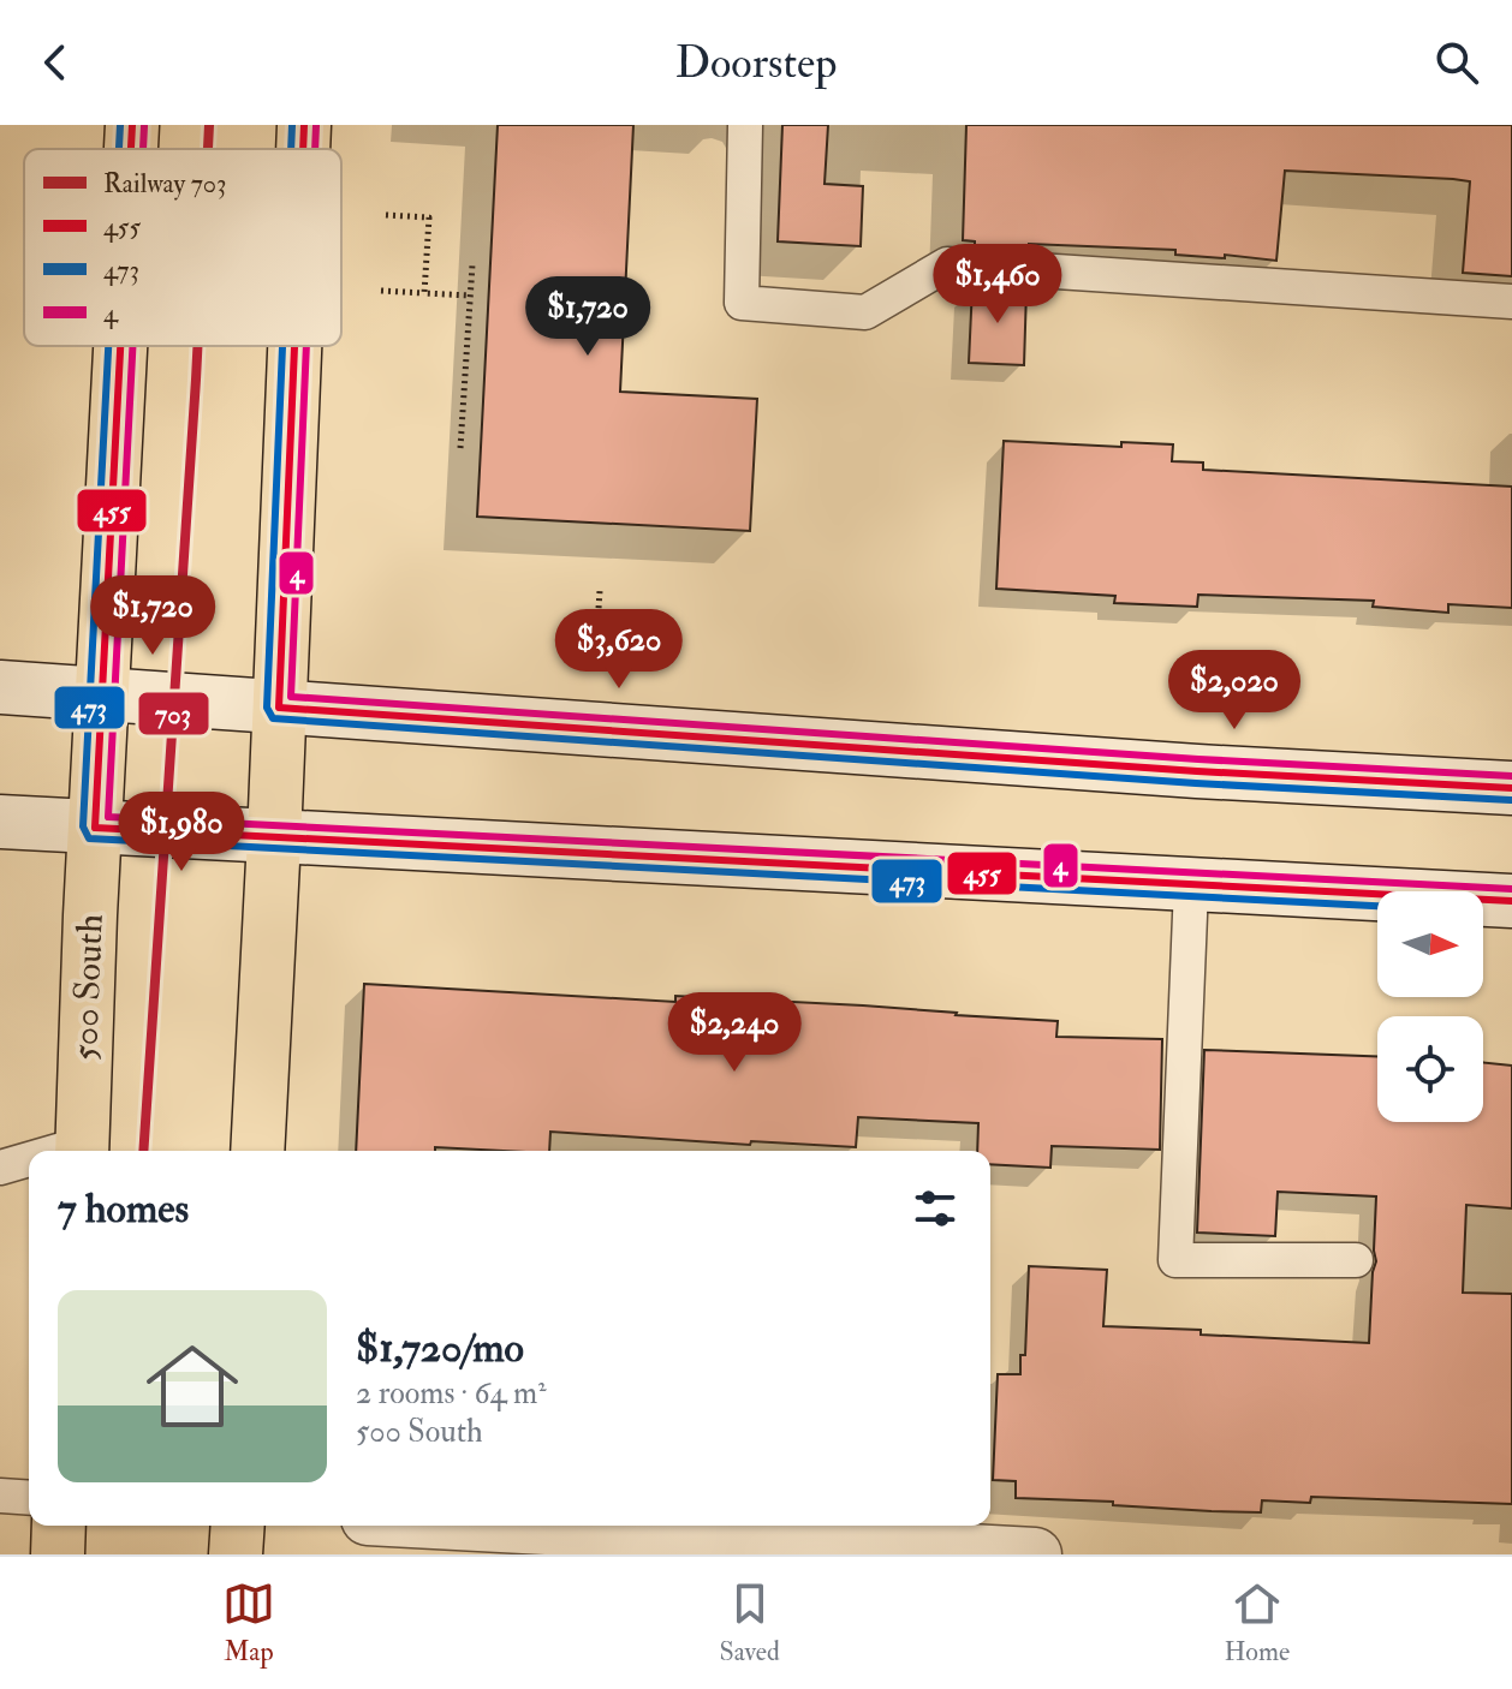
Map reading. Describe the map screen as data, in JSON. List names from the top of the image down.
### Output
{
  "streets": {
    "main road": ["500 South"]
  },
  "lines": [
    "rail line 703",
    "transit line 455",
    "transit line 473",
    "transit line 4"
  ],
  "legend": [
    "Railway 703",
    "455",
    "473",
    "4"
  ],
  "north": "right",
  "page": {
    "header": "Doorstep",
    "price": [
      "$1,460",
      "$1,720",
      "$1,720",
      "$3,620",
      "$2,020",
      "$1,980",
      "$2,240"
    ],
    "heading": "7 homes",
    "list": [
      {
        "name": "$1,720/mo",
        "note": "2 rooms · 64 m² · 500 South"
      }
    ],
    "tabs": ["Map", "Saved", "Home"]
  }
}
